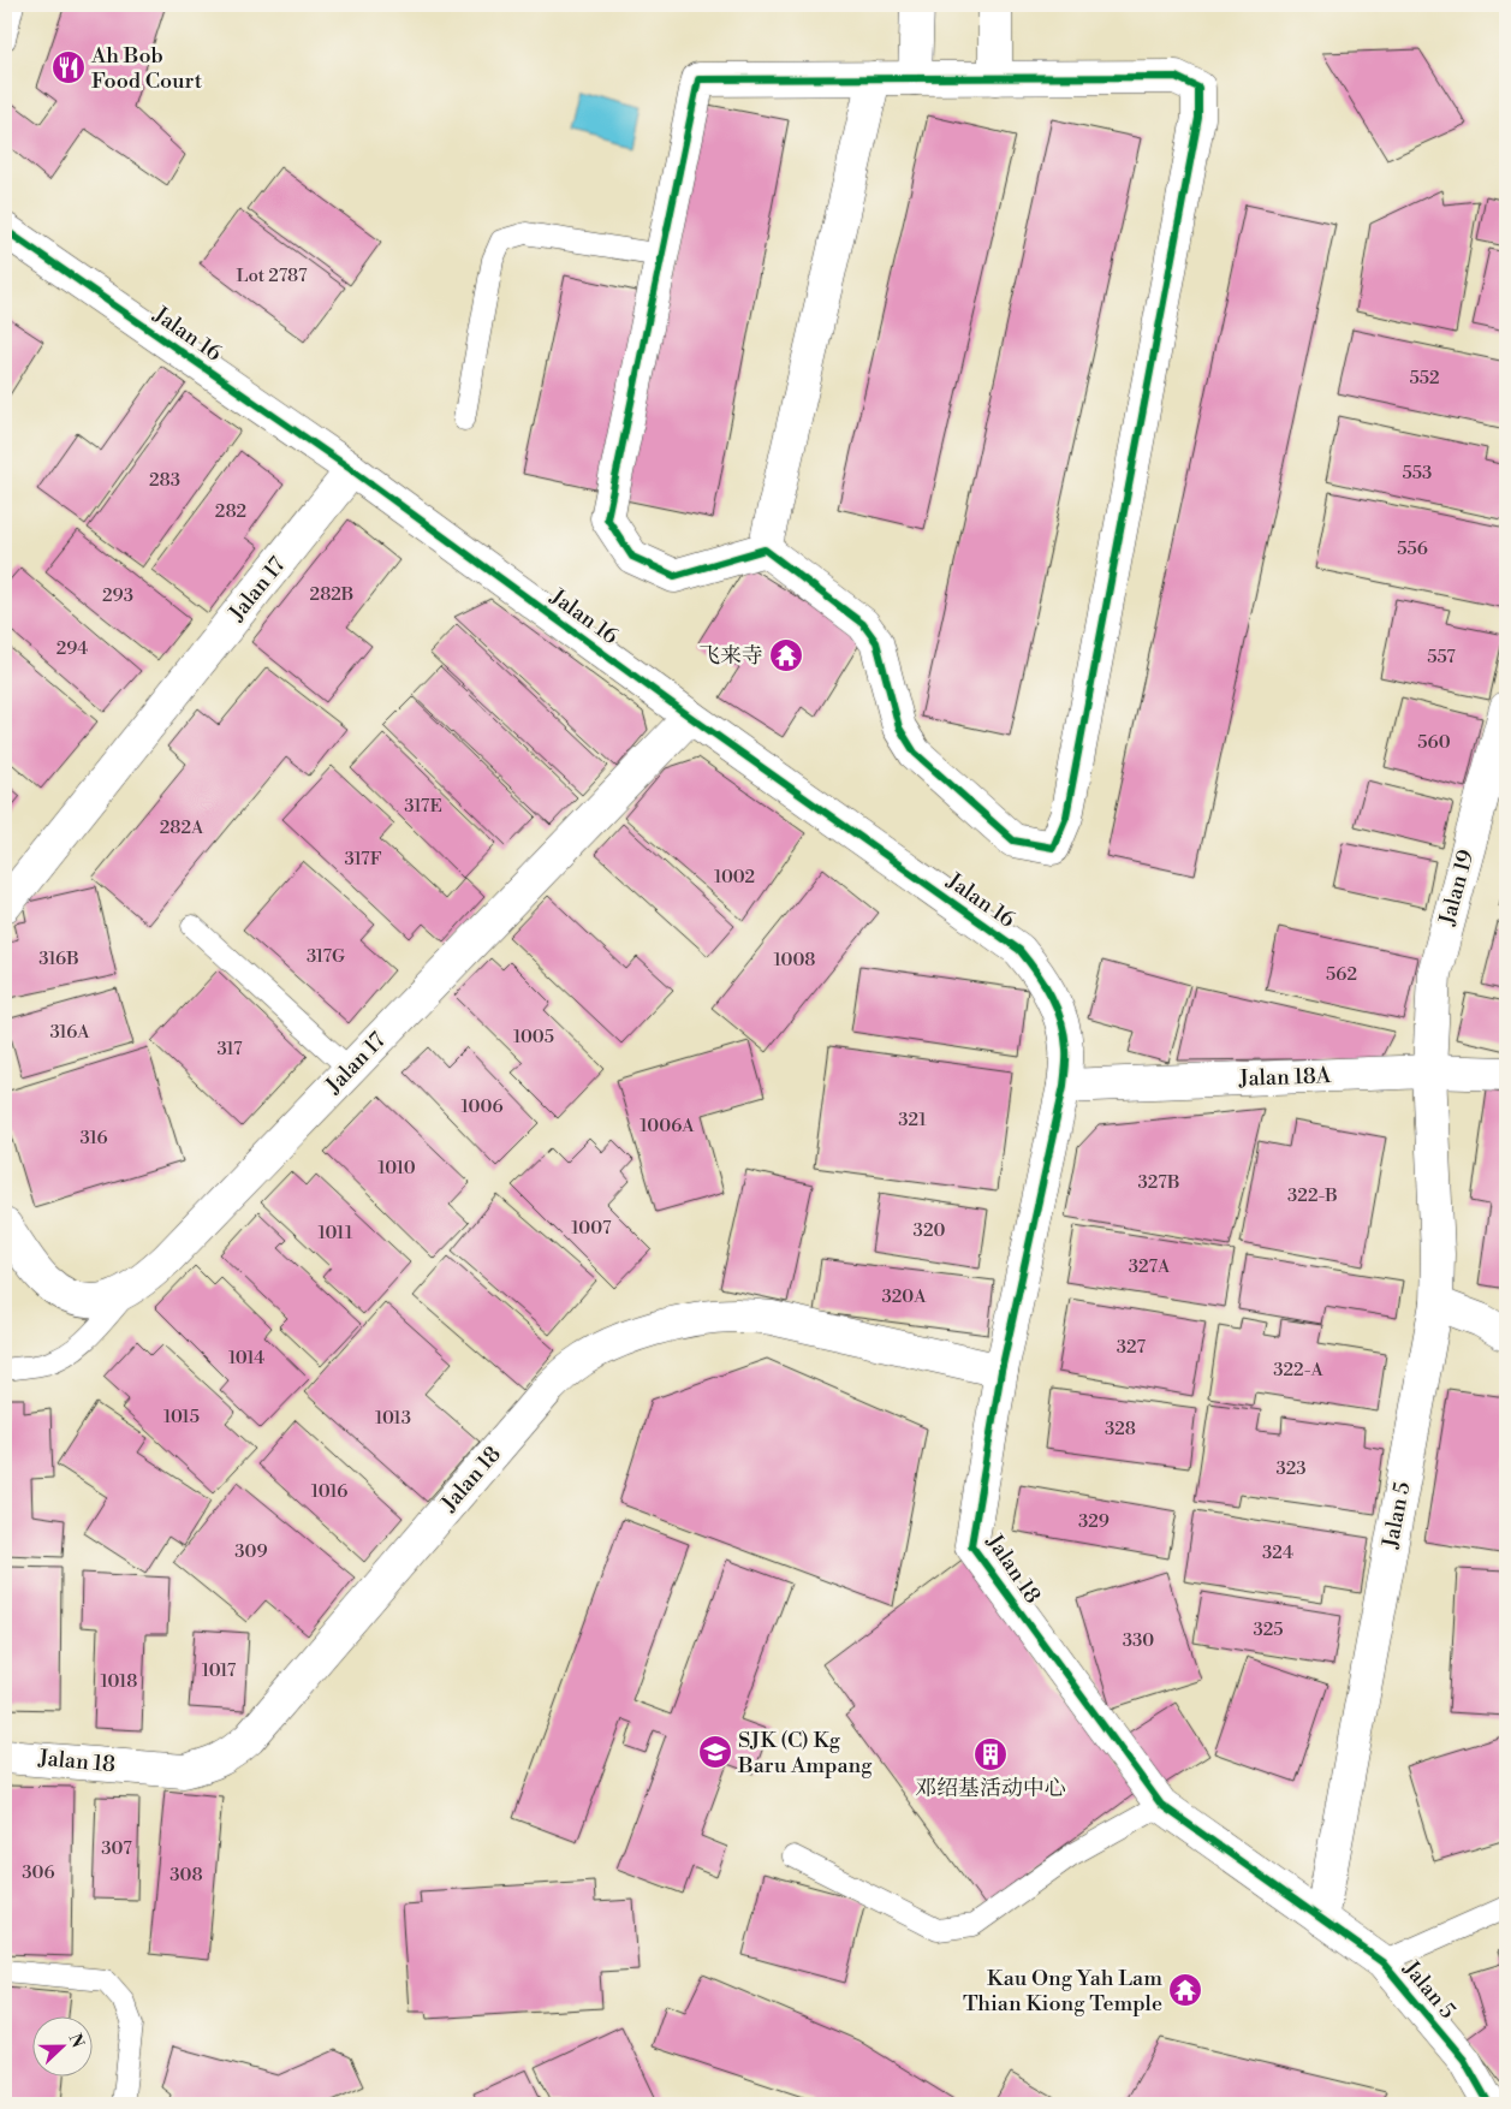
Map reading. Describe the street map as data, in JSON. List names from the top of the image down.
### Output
{
  "streets": {
    "street": [
      "Jalan 16",
      "Jalan 17",
      "Jalan 19",
      "Jalan 18A",
      "Jalan 18",
      "Jalan 5"
    ]
  },
  "crossings": [
    ["Jalan 16", "Jalan 17"],
    ["Jalan 16", "Jalan 18A"],
    ["Jalan 16", "Jalan 18"],
    ["Jalan 19", "Jalan 18A"],
    ["Jalan 19", "Jalan 5"],
    ["Jalan 18A", "Jalan 18"],
    ["Jalan 18A", "Jalan 5"],
    ["Jalan 18", "Jalan 5"]
  ],
  "places": {
    "restaurant": ["Ah Bob Food Court"],
    "temple": ["飞来寺", "Kau Ong Yah Lam Thian Kiong Temple"],
    "school or university": ["SJK (C) Kg Baru Ampang"],
    "building": ["邓绍基活动中心"]
  },
  "house_numbers": [
    "Lot 2787",
    "552",
    "553",
    "283",
    "282",
    "556",
    "282B",
    "293",
    "294",
    "557",
    "560",
    "317E",
    "282A",
    "317F",
    "1002",
    "317G",
    "316B",
    "1008",
    "562",
    "316A",
    "1005",
    "317",
    "1006",
    "321",
    "1006A",
    "316",
    "1010",
    "327B",
    "322-B",
    "1007",
    "320",
    "1011",
    "327A",
    "320A",
    "327",
    "1014",
    "322-A",
    "1015",
    "1013",
    "328",
    "323",
    "1016",
    "329",
    "309",
    "324",
    "325",
    "330",
    "1017",
    "1018",
    "307",
    "306",
    "308"
  ],
  "north": "right"
}
